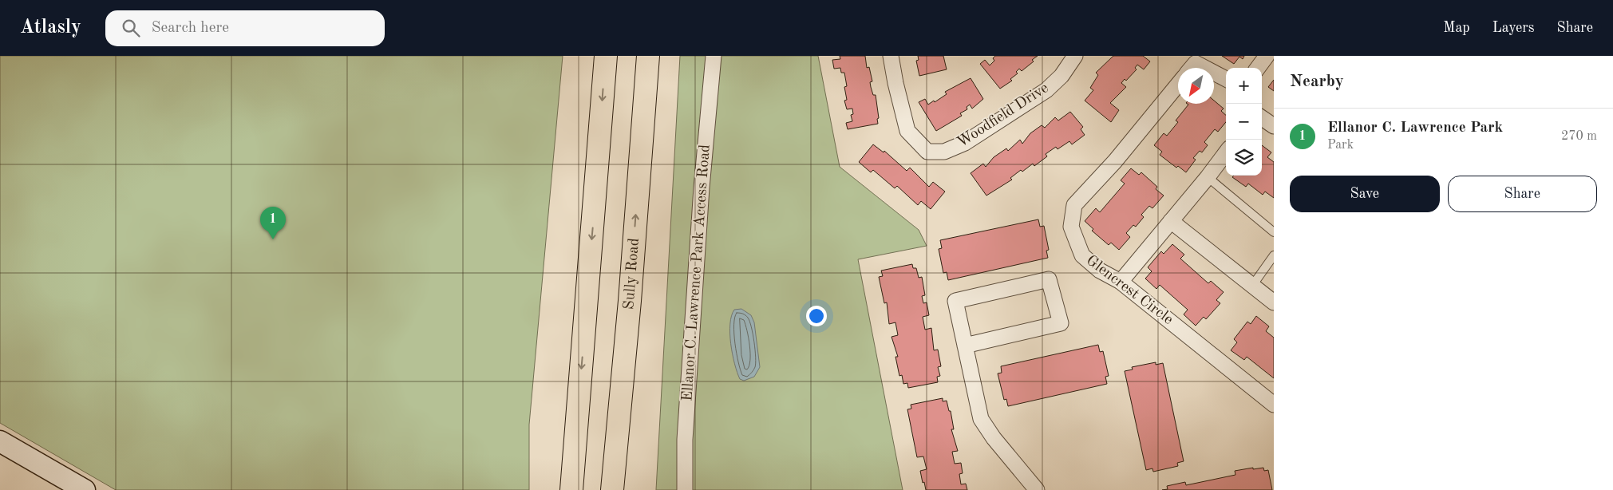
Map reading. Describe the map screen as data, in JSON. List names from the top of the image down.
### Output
{
  "streets": {
    "highway": ["Sully Road"],
    "street": ["Woodfield Drive", "Ellanor C. Lawrence Park Access Road", "Glencrest Circle"]
  },
  "north": "bottom left",
  "page": {
    "header": "Atlasly",
    "search": "Search here",
    "nav": ["Map", "Layers", "Share"],
    "heading": "Nearby",
    "map_buttons": ["+", "−"],
    "list": [
      {
        "mark": "1",
        "name": "Ellanor C. Lawrence Park",
        "note": "Park",
        "value": "270 m"
      }
    ],
    "buttons": ["Save", "Share"],
    "pins": "1"
  }
}
